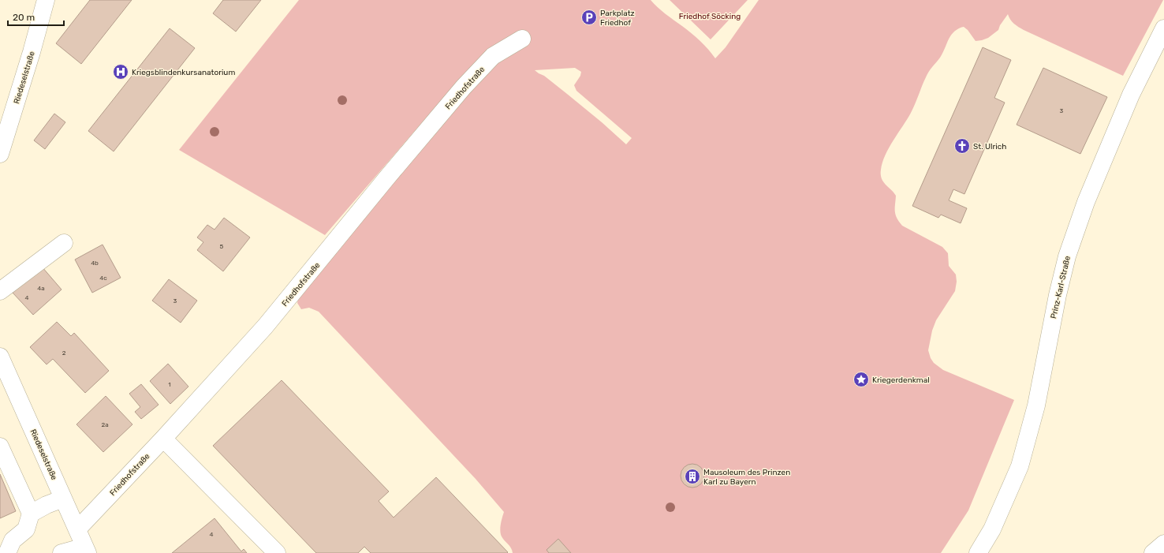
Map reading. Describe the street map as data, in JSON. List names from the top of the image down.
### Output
{
  "streets": {
    "street": ["Riedeselstraße", "Friedhofstraße", "Prinz-Karl-Straße"]
  },
  "crossings": [
    ["Riedeselstraße", "Friedhofstraße"]
  ],
  "parks": ["Friedhof Söcking"],
  "places": {
    "parking": ["Parkplatz Friedhof"],
    "hospital": ["Kriegsblindenkursanatorium"],
    "church": ["St. Ulrich"],
    "place": ["Kriegerdenkmal"],
    "building": ["Mausoleum des Prinzen Karl zu Bayern"]
  },
  "house_numbers": [
    "3",
    "5",
    "4b",
    "4c",
    "4a",
    "4",
    "3",
    "2",
    "1",
    "2a",
    "4"
  ],
  "scale_bar": "20 m"
}
